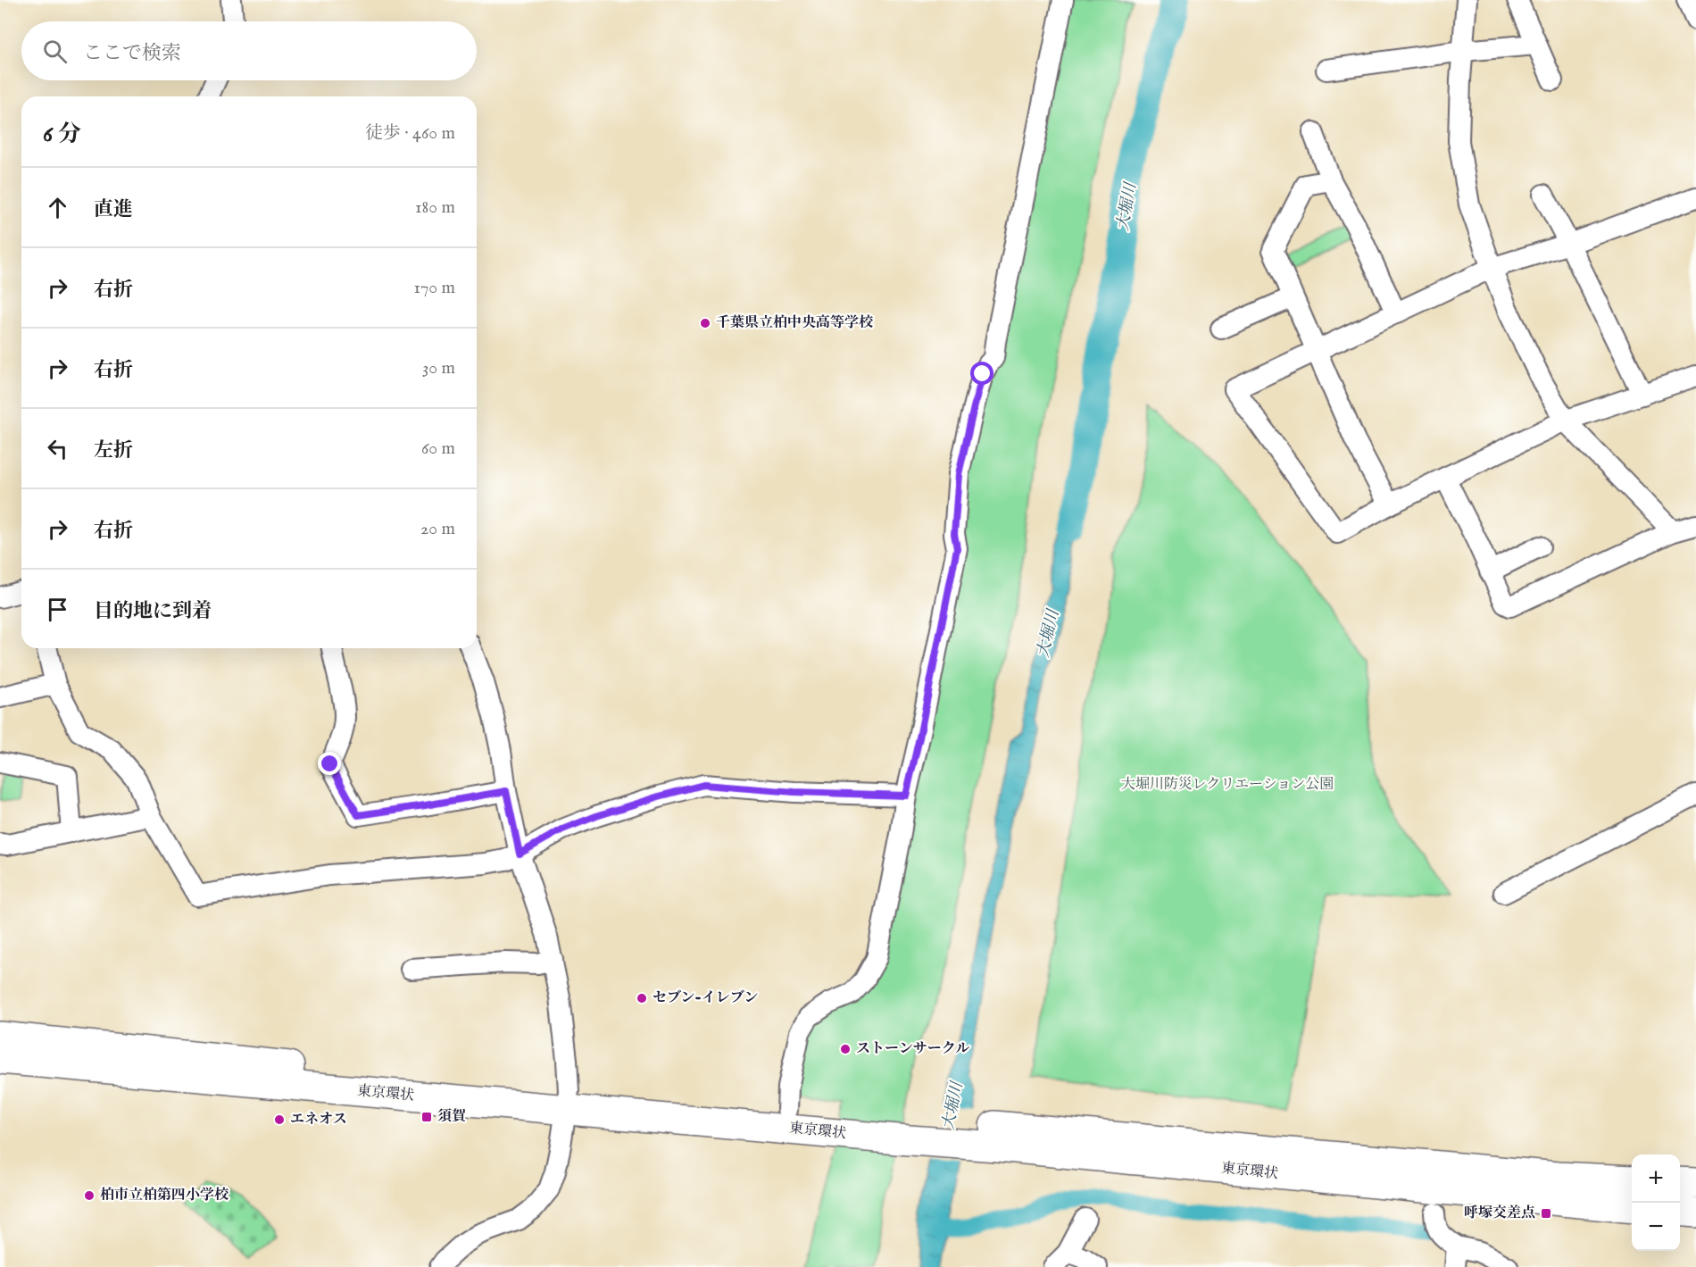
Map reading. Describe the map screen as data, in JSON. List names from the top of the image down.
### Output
{
  "streets": {
    "highway": ["東京環状"]
  },
  "water": ["大堀川"],
  "parks": ["大堀川防災レクリエーション公園"],
  "places": {
    "other": [
      "千葉県立柏中央高等学校",
      "セブン-イレブン",
      "ストーンサークル",
      "エネオス",
      "柏市立柏第四小学校"
    ],
    "transit": ["須賀", "呼塚交差点"]
  },
  "page": {
    "search": "ここで検索",
    "heading": ["6 分", "徒歩 · 460 m"],
    "list": [
      ["直進", "180 m"],
      ["右折", "170 m"],
      ["右折", "30 m"],
      ["左折", "60 m"],
      ["右折", "20 m"],
      "目的地に到着"
    ],
    "map_buttons": ["+", "−"]
  }
}
